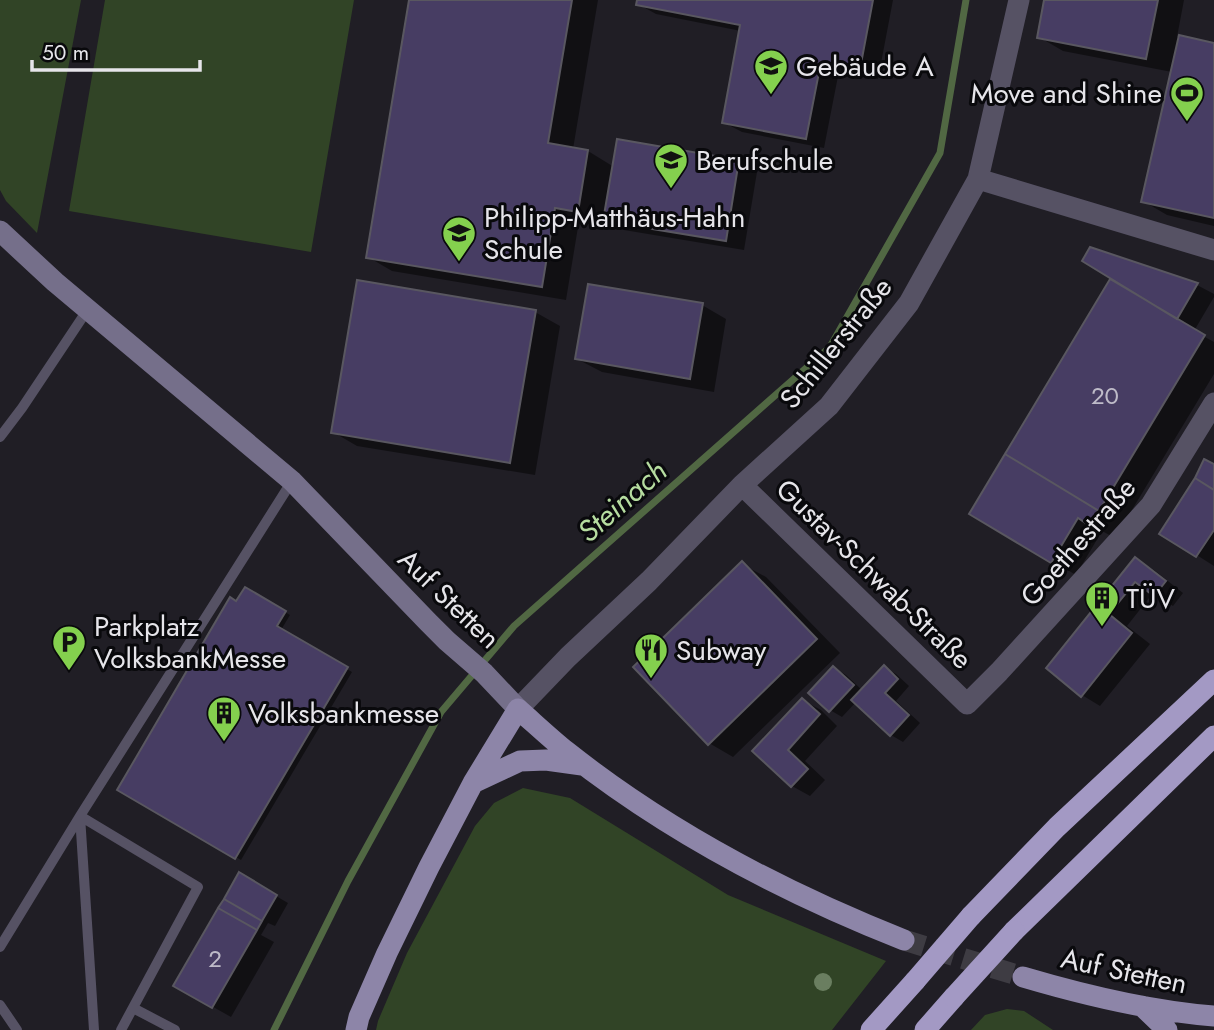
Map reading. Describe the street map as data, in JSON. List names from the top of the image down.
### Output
{
  "streets": {
    "main road": ["Auf Stetten"],
    "street": ["Schillerstraße", "Goethestraße", "Gustav-Schwab-Straße"]
  },
  "crossings": [
    ["Schillerstraße", "Gustav-Schwab-Straße"],
    ["Schillerstraße", "Auf Stetten"],
    ["Goethestraße", "Gustav-Schwab-Straße"]
  ],
  "water": ["Steinach"],
  "places": {
    "school or university": ["Gebäude A", "Berufschule", "Philipp-Matthäus-Hahn Schule"],
    "sports": ["Move and Shine"],
    "building": ["TÜV", "Volksbankmesse"],
    "parking": ["Parkplatz VolksbankMesse"],
    "restaurant": ["Subway"]
  },
  "house_numbers": ["20", "2"],
  "scale_bar": "50 m"
}
